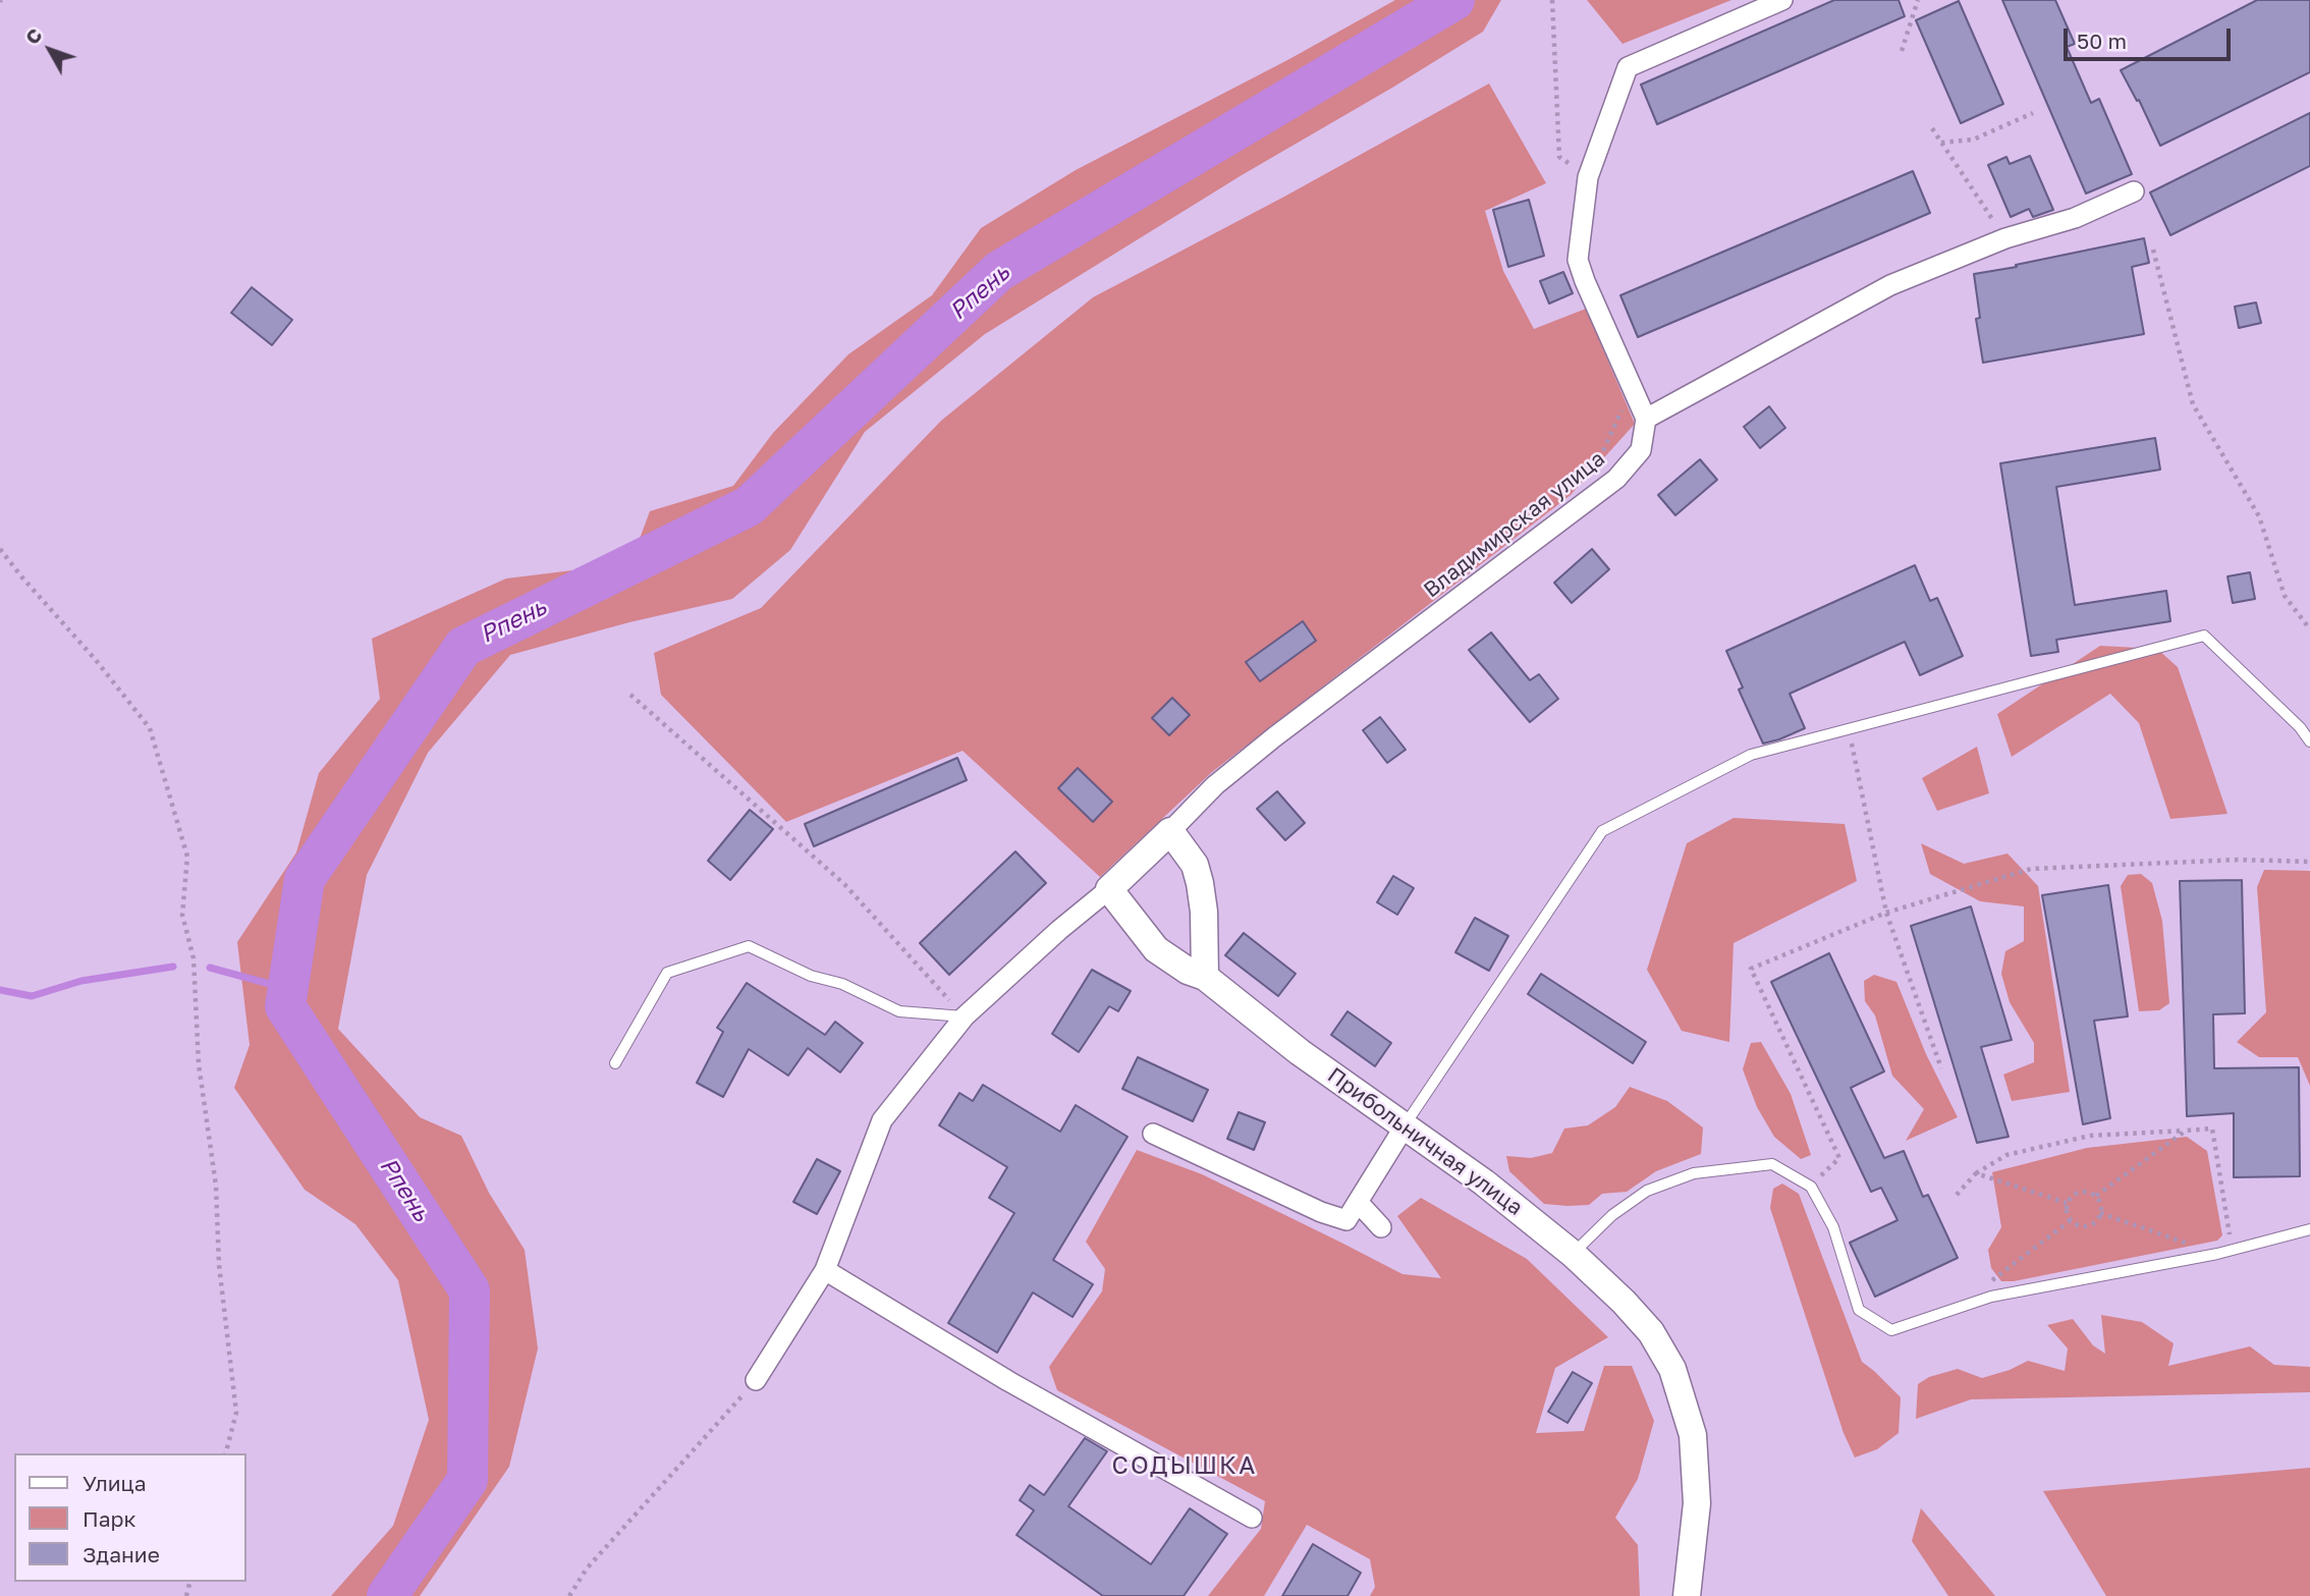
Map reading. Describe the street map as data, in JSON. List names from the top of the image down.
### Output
{
  "streets": {
    "street": ["Владимирская улица", "Прибольничная улица"]
  },
  "districts": ["СОДЫШКА"],
  "water": ["Рпень"],
  "legend": ["Улица", "Парк", "Здание"],
  "scale_bar": "50 m",
  "north": "top left"
}
